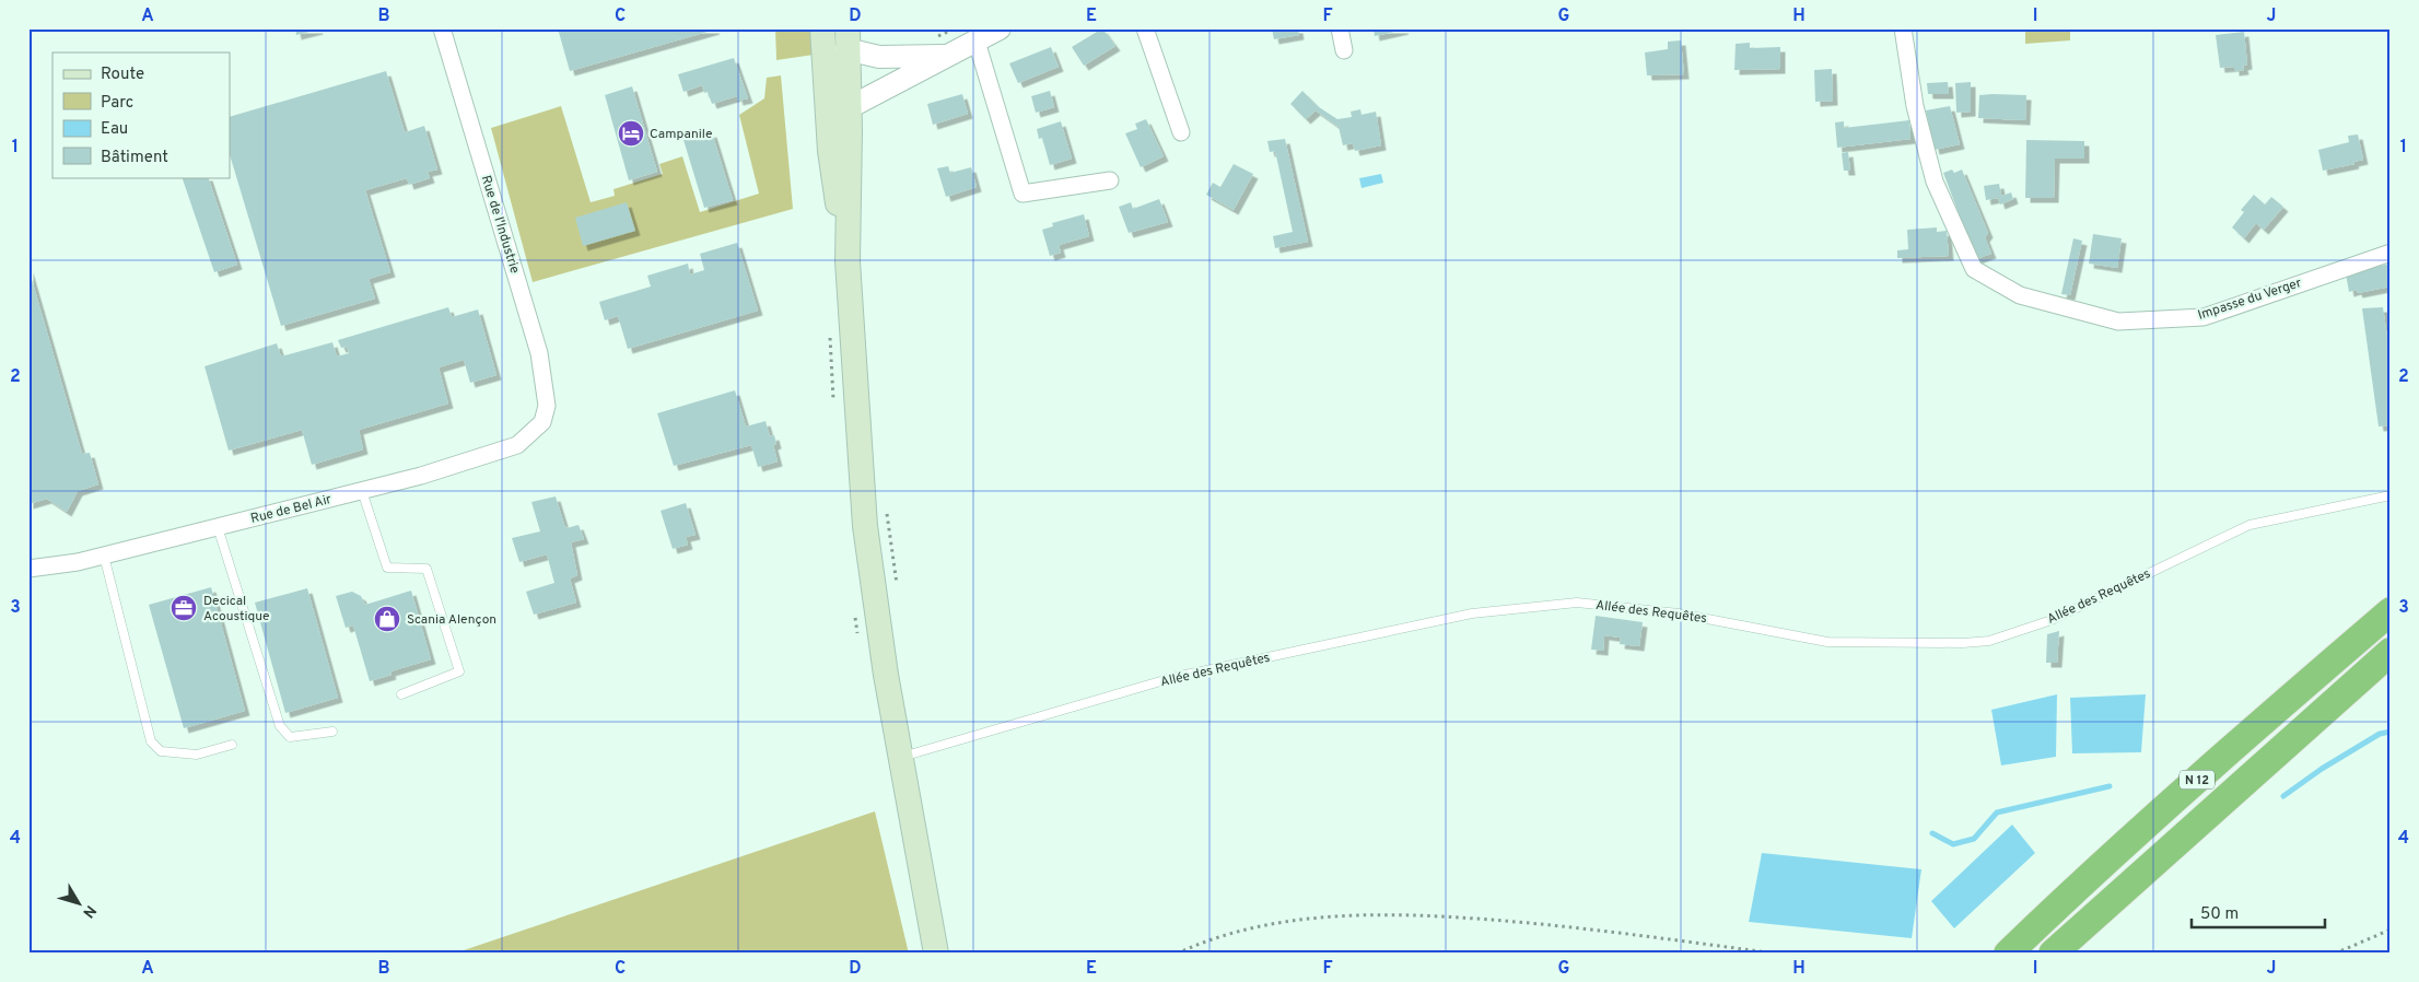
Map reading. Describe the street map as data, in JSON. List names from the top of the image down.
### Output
{
  "streets": {
    "highway": ["N 12"],
    "street": ["Rue de l'Industrie", "Impasse du Verger", "Rue de Bel Air"],
    "lane": ["Allée des Requêtes"]
  },
  "crossings": [
    ["Rue de l'Industrie", "Rue de Bel Air"]
  ],
  "places": {
    "hotel": ["Campanile"],
    "office": ["Decical Acoustique"],
    "shop": ["Scania Alençon"]
  },
  "legend": [
    "Route",
    "Parc",
    "Eau",
    "Bâtiment"
  ],
  "scale_bar": "50 m",
  "north": "bottom right",
  "grid": {
    "columns": [
      "A",
      "B",
      "C",
      "D",
      "E",
      "F",
      "G",
      "H",
      "I",
      "J"
    ],
    "rows": [
      "1",
      "2",
      "3",
      "4"
    ]
  }
}
